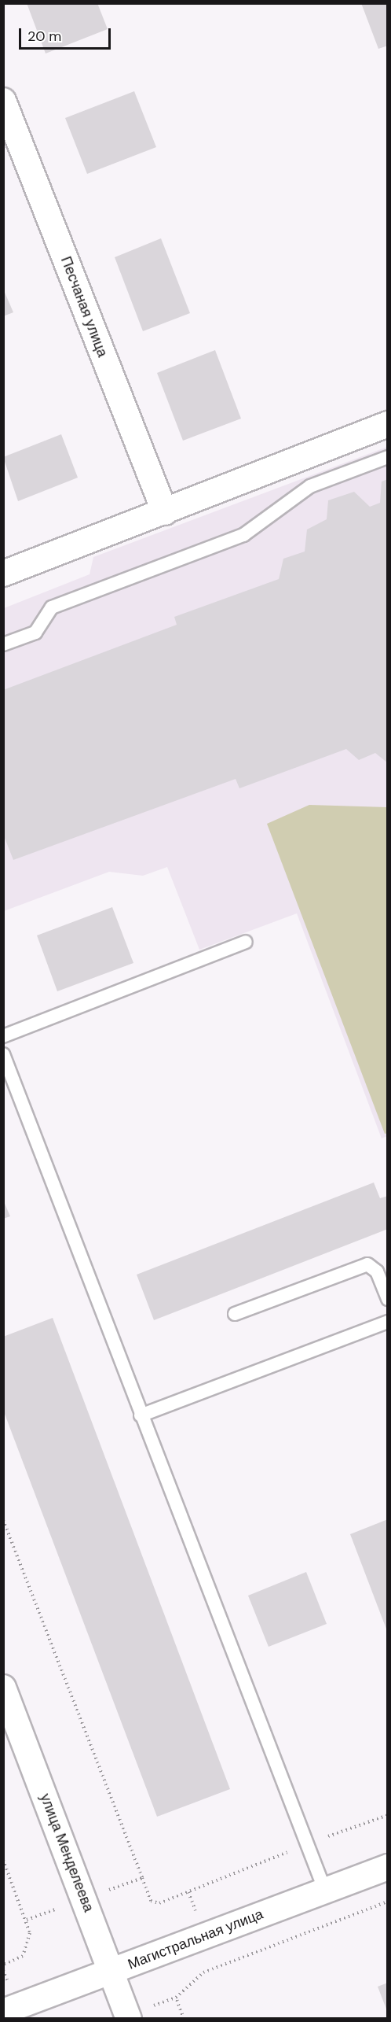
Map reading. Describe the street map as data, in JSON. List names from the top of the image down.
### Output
{
  "streets": {
    "street": ["Песчаная улица", "улица Менделеева", "Магистральная улица"]
  },
  "crossings": [
    ["улица Менделеева", "Магистральная улица"]
  ],
  "scale_bar": "20 m"
}
